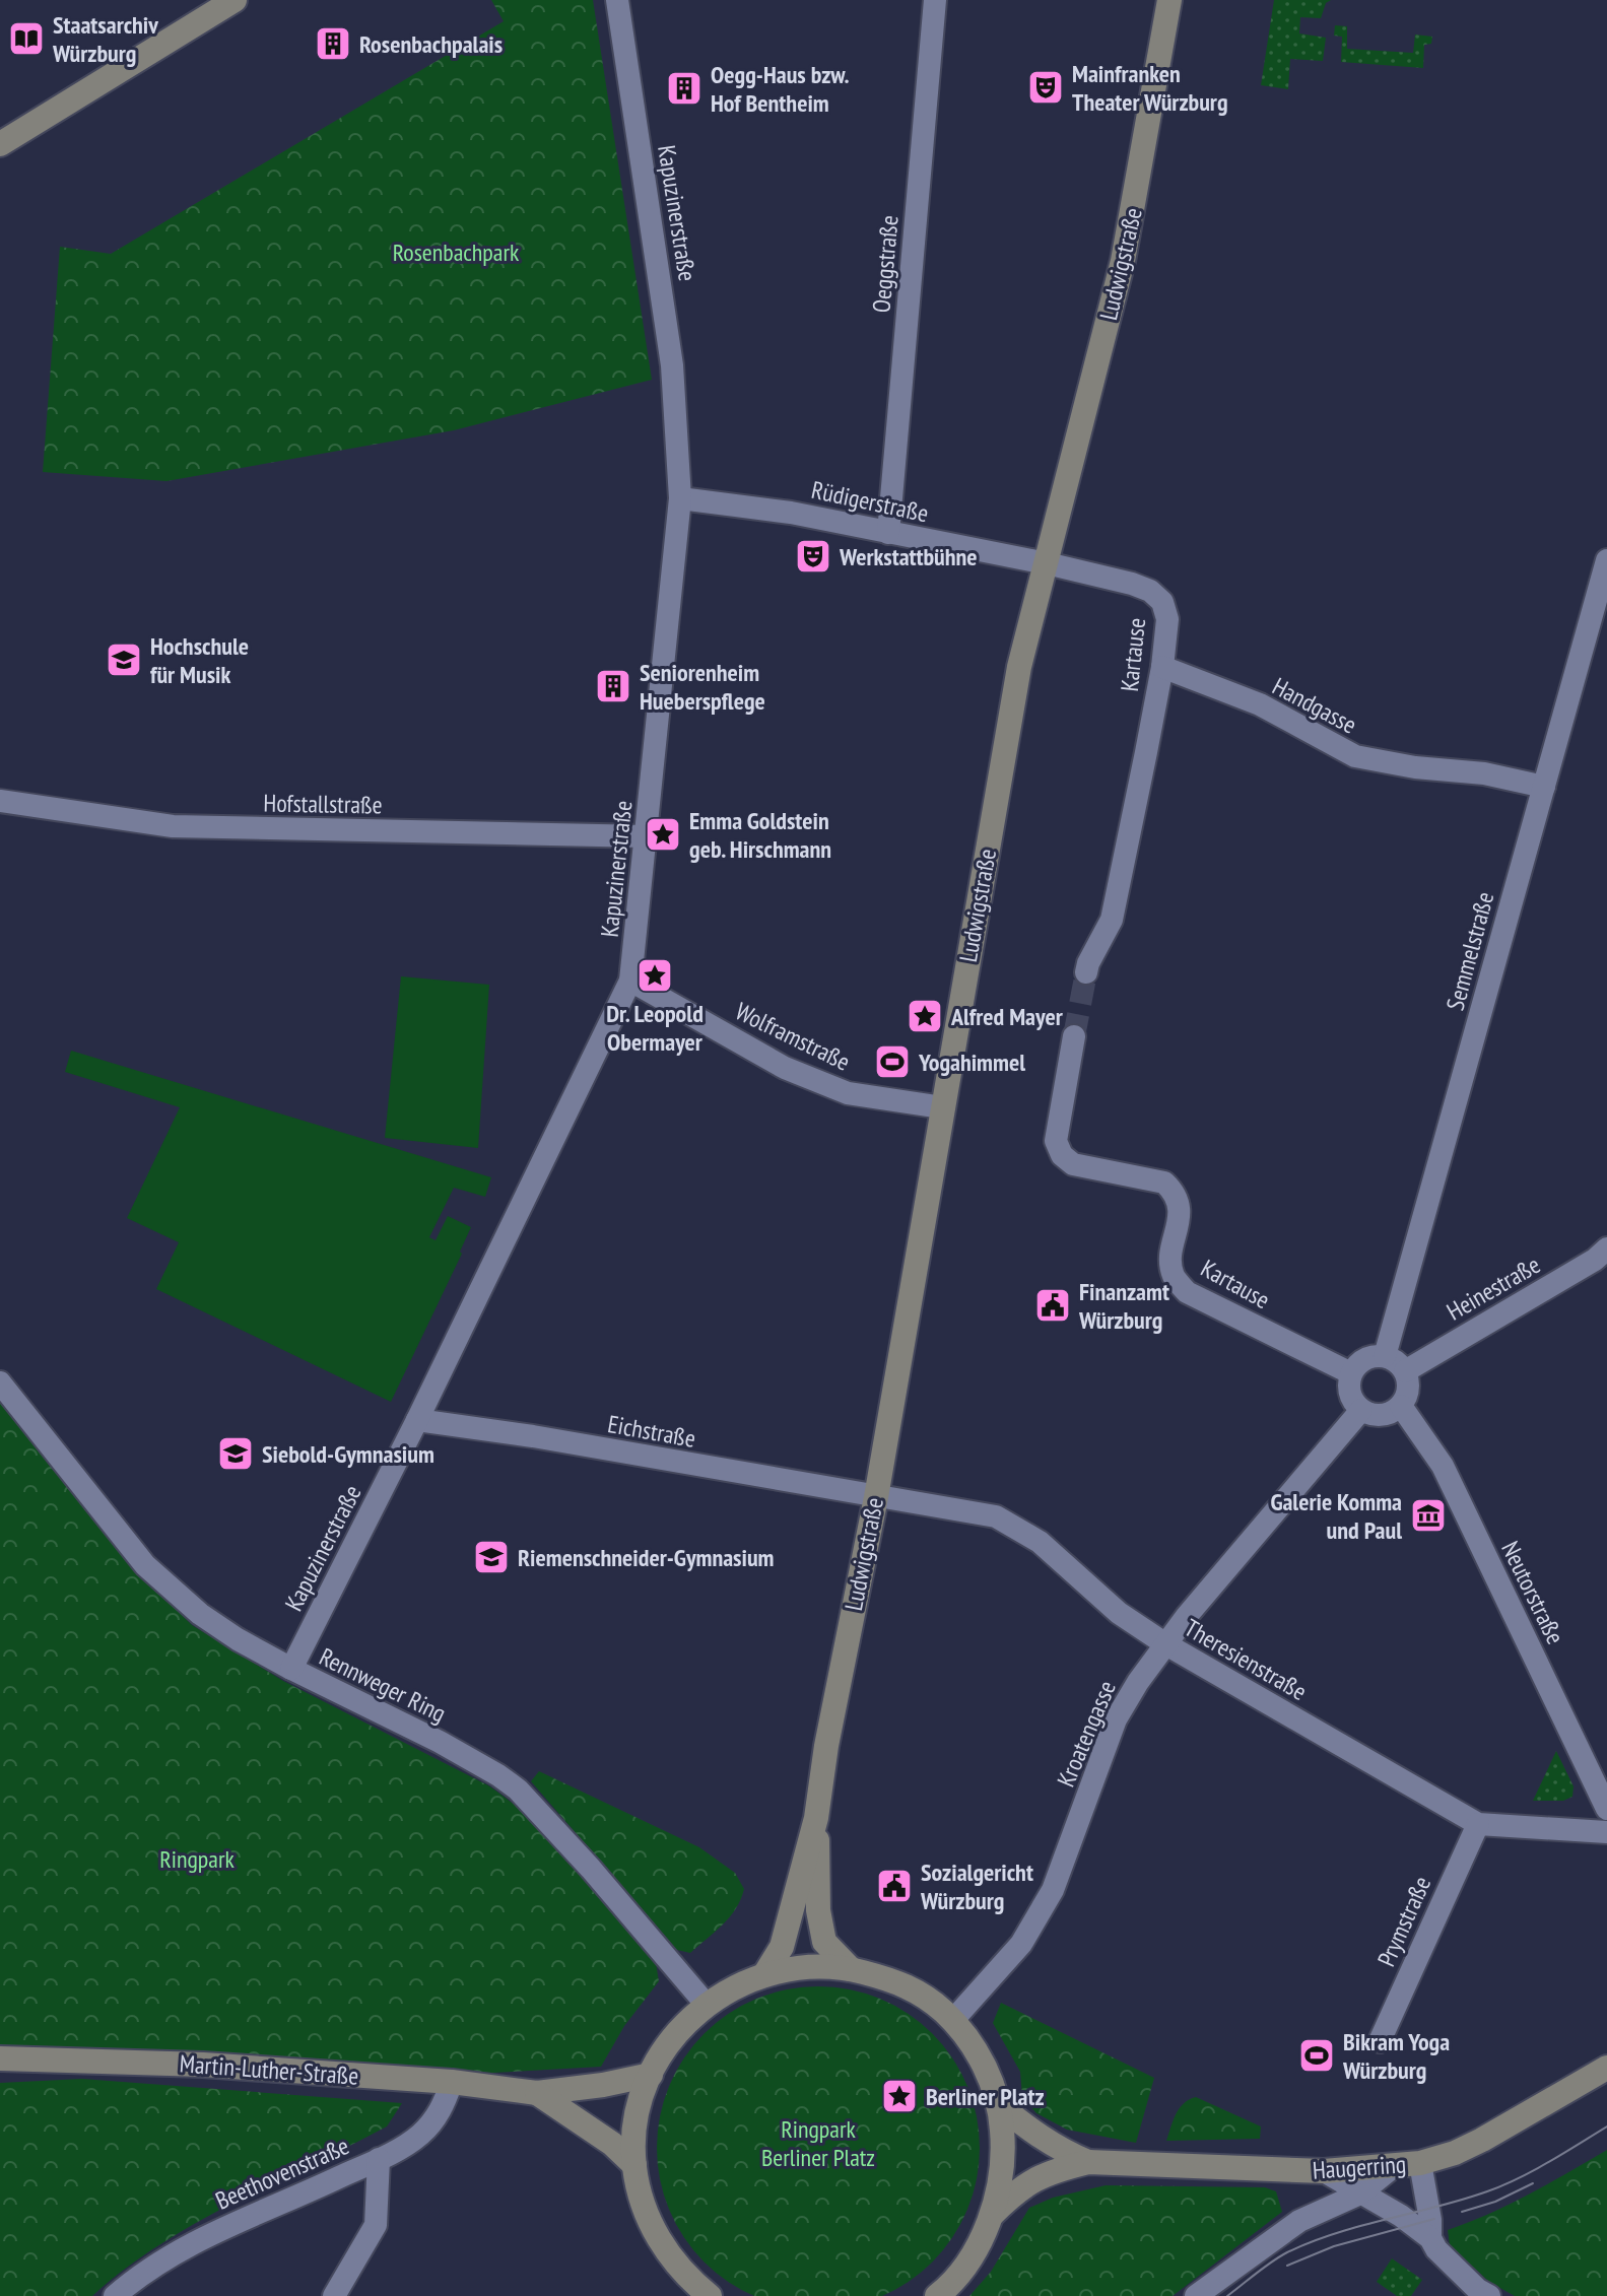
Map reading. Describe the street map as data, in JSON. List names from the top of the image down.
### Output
{
  "streets": {
    "main road": ["Ludwigstraße", "Martin-Luther-Straße", "Haugerring"],
    "street": [
      "Kapuzinerstraße",
      "Oeggstraße",
      "Rüdigerstraße",
      "Kartause",
      "Handgasse",
      "Hofstallstraße",
      "Semmelstraße",
      "Wolframstraße",
      "Heinestraße",
      "Eichstraße",
      "Neutorstraße",
      "Theresienstraße",
      "Rennweger Ring",
      "Kroatengasse",
      "Prymstraße",
      "Beethovenstraße"
    ]
  },
  "crossings": [
    ["Kapuzinerstraße", "Rüdigerstraße"],
    ["Kapuzinerstraße", "Hofstallstraße"],
    ["Kapuzinerstraße", "Wolframstraße"],
    ["Kapuzinerstraße", "Eichstraße"],
    ["Kapuzinerstraße", "Rennweger Ring"],
    ["Oeggstraße", "Rüdigerstraße"],
    ["Ludwigstraße", "Rüdigerstraße"],
    ["Ludwigstraße", "Kartause"],
    ["Ludwigstraße", "Wolframstraße"],
    ["Ludwigstraße", "Eichstraße"],
    ["Ludwigstraße", "Theresienstraße"],
    ["Rüdigerstraße", "Kartause"],
    ["Kartause", "Handgasse"],
    ["Kartause", "Semmelstraße"],
    ["Kartause", "Heinestraße"],
    ["Kartause", "Neutorstraße"],
    ["Kartause", "Kroatengasse"],
    ["Handgasse", "Semmelstraße"],
    ["Semmelstraße", "Heinestraße"],
    ["Semmelstraße", "Neutorstraße"],
    ["Semmelstraße", "Kroatengasse"],
    ["Heinestraße", "Neutorstraße"],
    ["Heinestraße", "Kroatengasse"],
    ["Eichstraße", "Theresienstraße"],
    ["Neutorstraße", "Kroatengasse"],
    ["Theresienstraße", "Kroatengasse"],
    ["Theresienstraße", "Prymstraße"],
    ["Martin-Luther-Straße", "Beethovenstraße"]
  ],
  "parks": ["Rosenbachpark", "Ringpark", "Ringpark Berliner Platz"],
  "places": {
    "library": ["Staatsarchiv Würzburg"],
    "building": ["Rosenbachpalais", "Oegg-Haus bzw. Hof Bentheim", "Seniorenheim Hueberspflege"],
    "theatre": ["Mainfranken Theater Würzburg", "Werkstattbühne"],
    "school or university": ["Hochschule für Musik", "Siebold-Gymnasium", "Riemenschneider-Gymnasium"],
    "place": [
      "Emma Goldstein geb. Hirschmann",
      "Dr. Leopold Obermayer",
      "Alfred Mayer",
      "Berliner Platz"
    ],
    "sports": ["Yogahimmel", "Bikram Yoga Würzburg"],
    "public building": ["Finanzamt Würzburg", "Sozialgericht Würzburg"],
    "museum": ["Galerie Komma und Paul"]
  }
}
